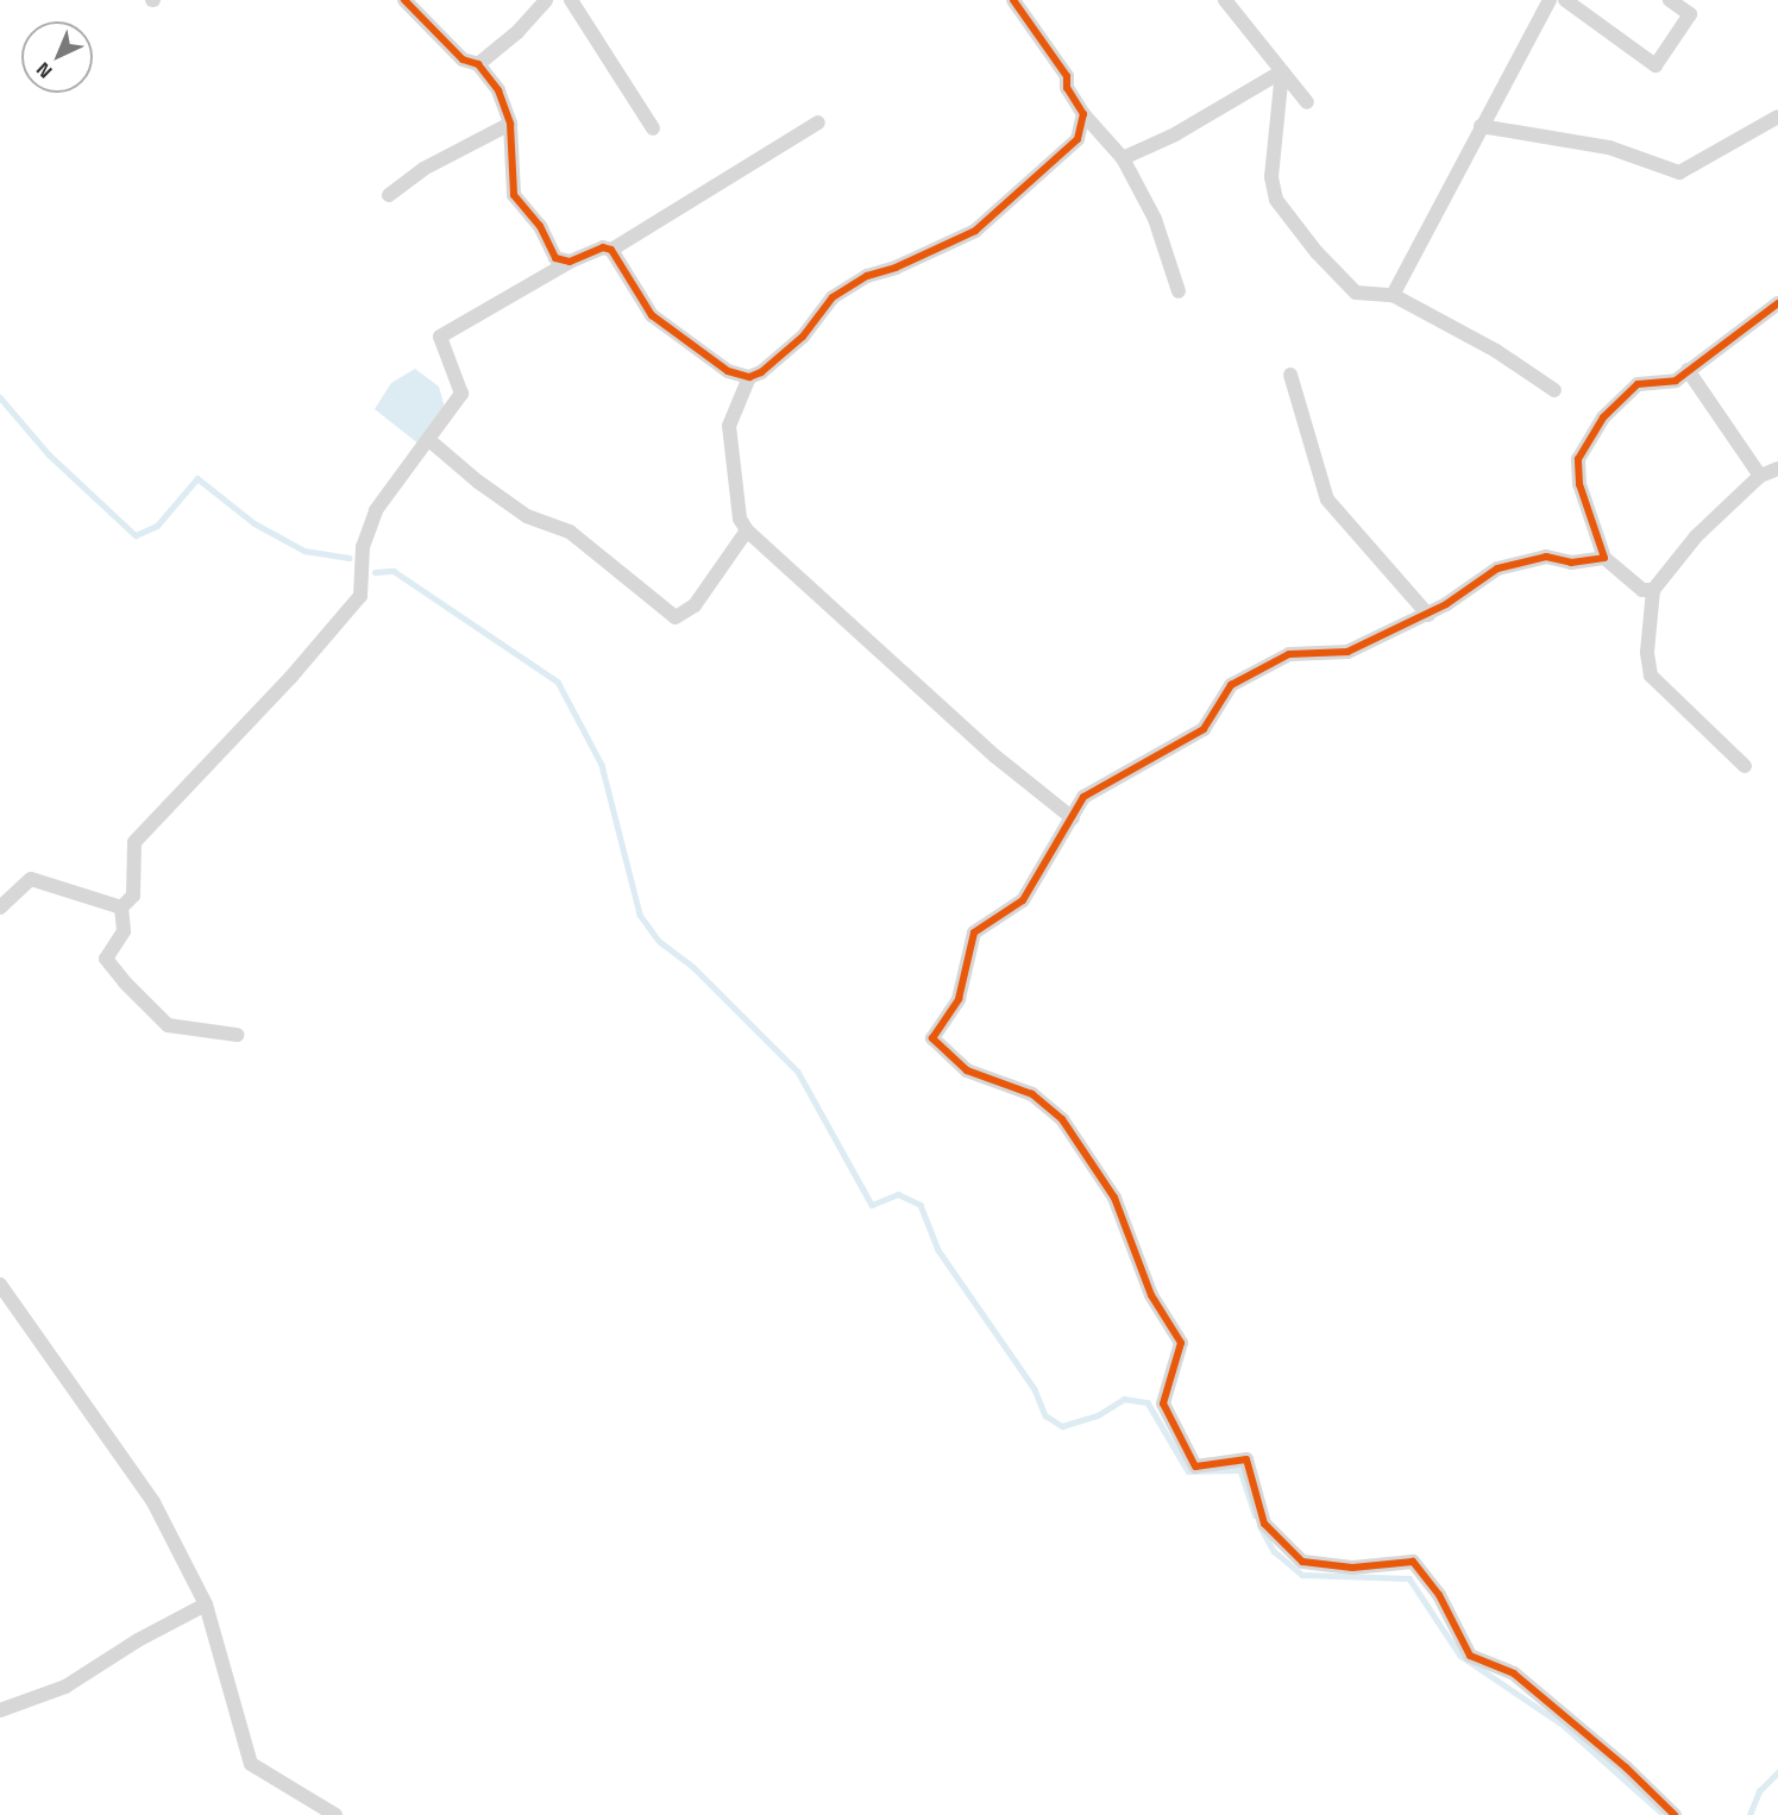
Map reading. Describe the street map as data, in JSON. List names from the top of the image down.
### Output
{
  "north": "bottom left"
}
